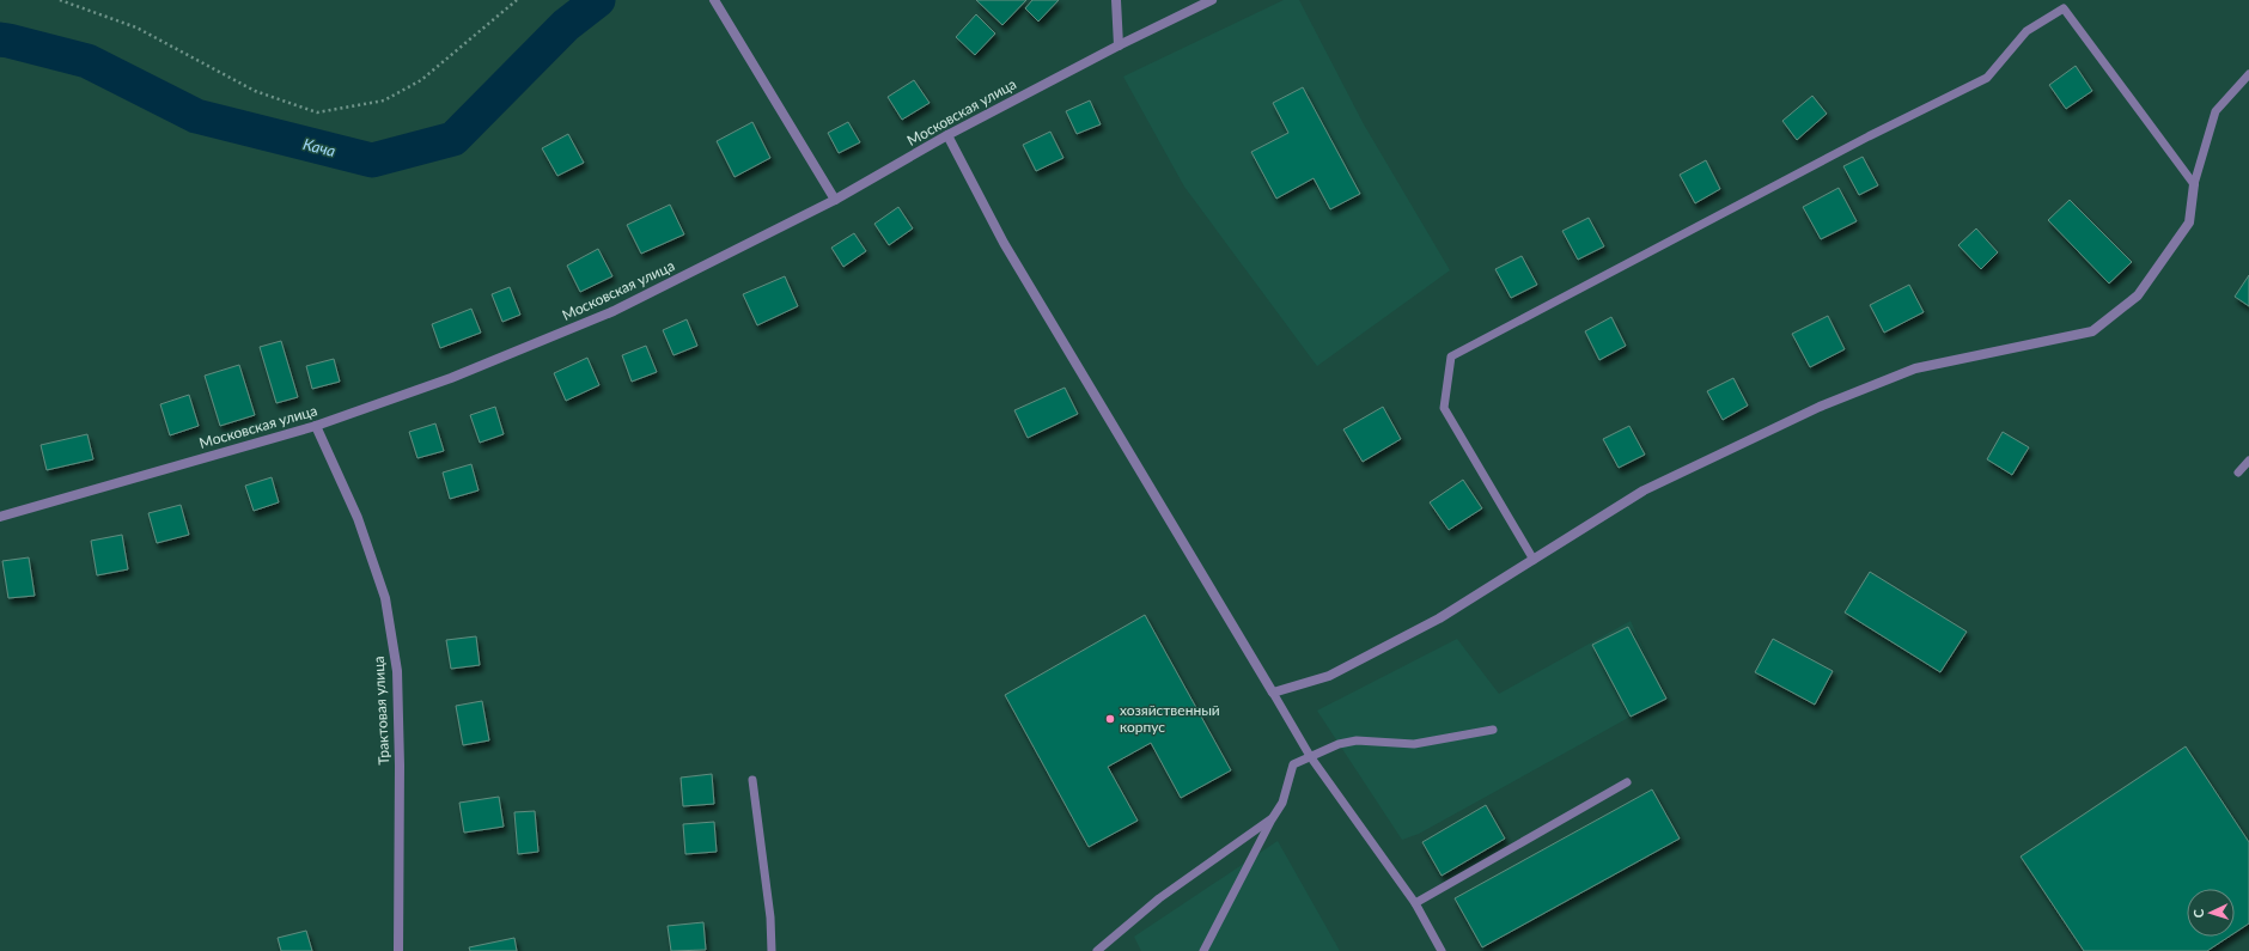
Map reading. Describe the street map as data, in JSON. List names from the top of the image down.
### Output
{
  "streets": {
    "street": ["Московская улица", "Трактовая улица"]
  },
  "crossings": [
    ["Московская улица", "Трактовая улица"]
  ],
  "water": ["Кача"],
  "places": ["хозяйственный корпус"],
  "north": "left"
}
